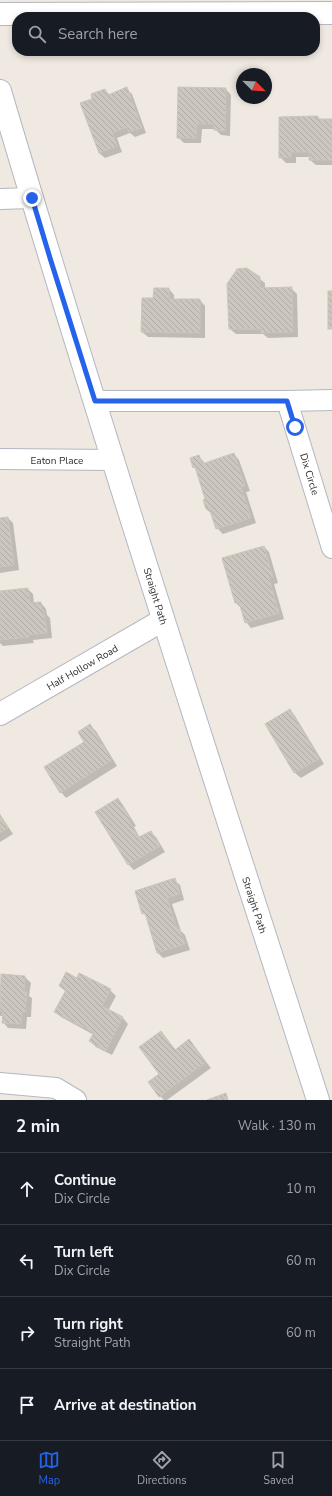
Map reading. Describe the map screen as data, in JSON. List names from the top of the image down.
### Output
{
  "streets": {
    "main road": ["Straight Path", "Half Hollow Road"],
    "street": ["Eaton Place", "Dix Circle"]
  },
  "crossings": [
    ["Eaton Place", "Straight Path"],
    ["Straight Path", "Half Hollow Road"]
  ],
  "north": "bottom right",
  "page": {
    "search": "Search here",
    "heading": ["2 min", "Walk · 130 m"],
    "list": [
      ["Continue", "Dix Circle", "10 m"],
      ["Turn left", "Dix Circle", "60 m"],
      ["Turn right", "Straight Path", "60 m"],
      "Arrive at destination"
    ],
    "nav": ["Map", "Directions", "Saved"]
  }
}
